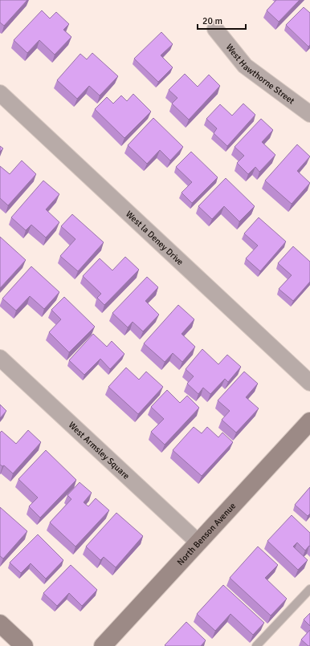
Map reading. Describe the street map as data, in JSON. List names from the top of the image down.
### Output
{
  "streets": {
    "main road": ["North Benson Avenue"],
    "street": ["West Hawthorne Street", "West la Deney Drive", "West Armsley Square"]
  },
  "crossings": [
    ["West Armsley Square", "North Benson Avenue"]
  ],
  "scale_bar": "20 m"
}
